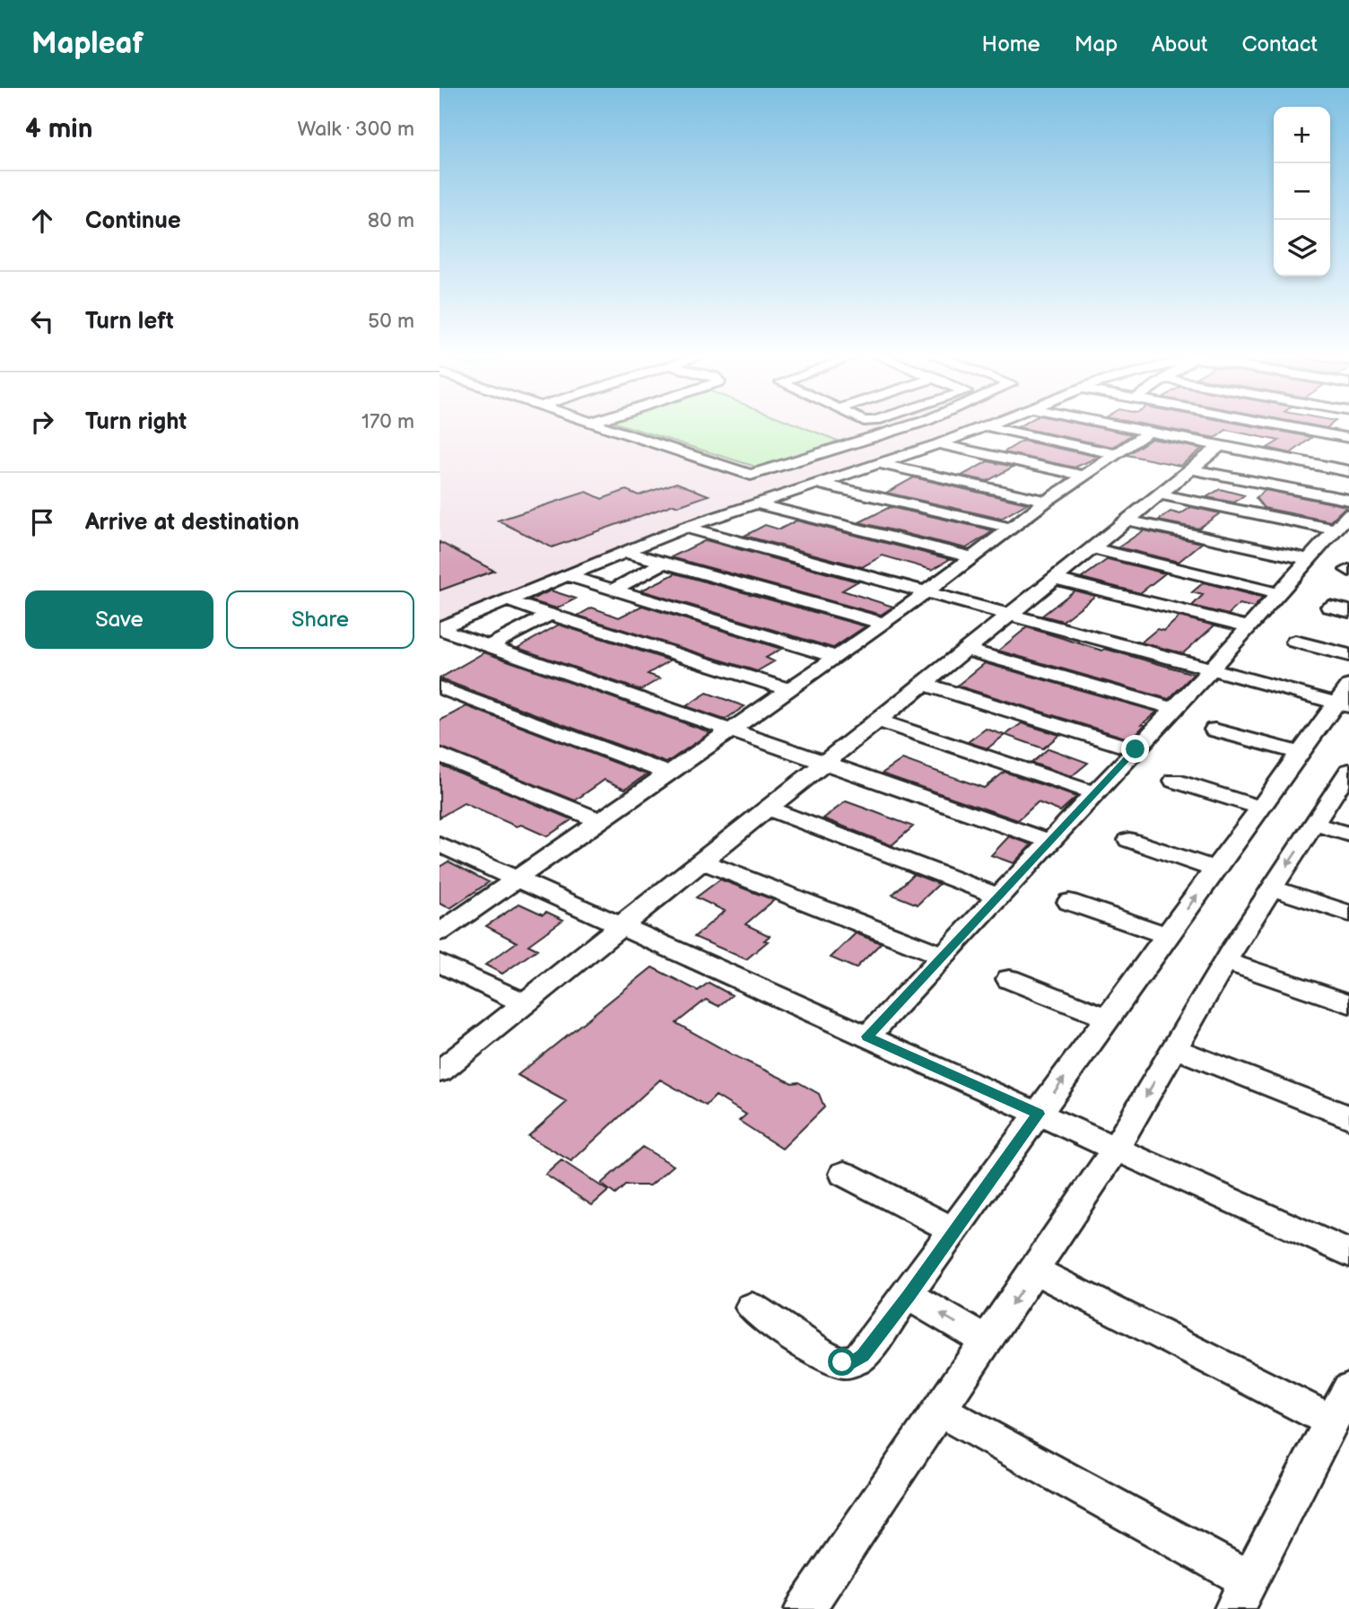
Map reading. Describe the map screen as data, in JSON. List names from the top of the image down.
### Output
{
  "page": {
    "header": "Mapleaf",
    "nav": [
      "Home",
      "Map",
      "About",
      "Contact"
    ],
    "heading": ["4 min", "Walk · 300 m"],
    "map_buttons": ["+", "−"],
    "list": [
      ["Continue", "80 m"],
      ["Turn left", "50 m"],
      ["Turn right", "170 m"],
      "Arrive at destination"
    ],
    "buttons": ["Save", "Share"]
  }
}
